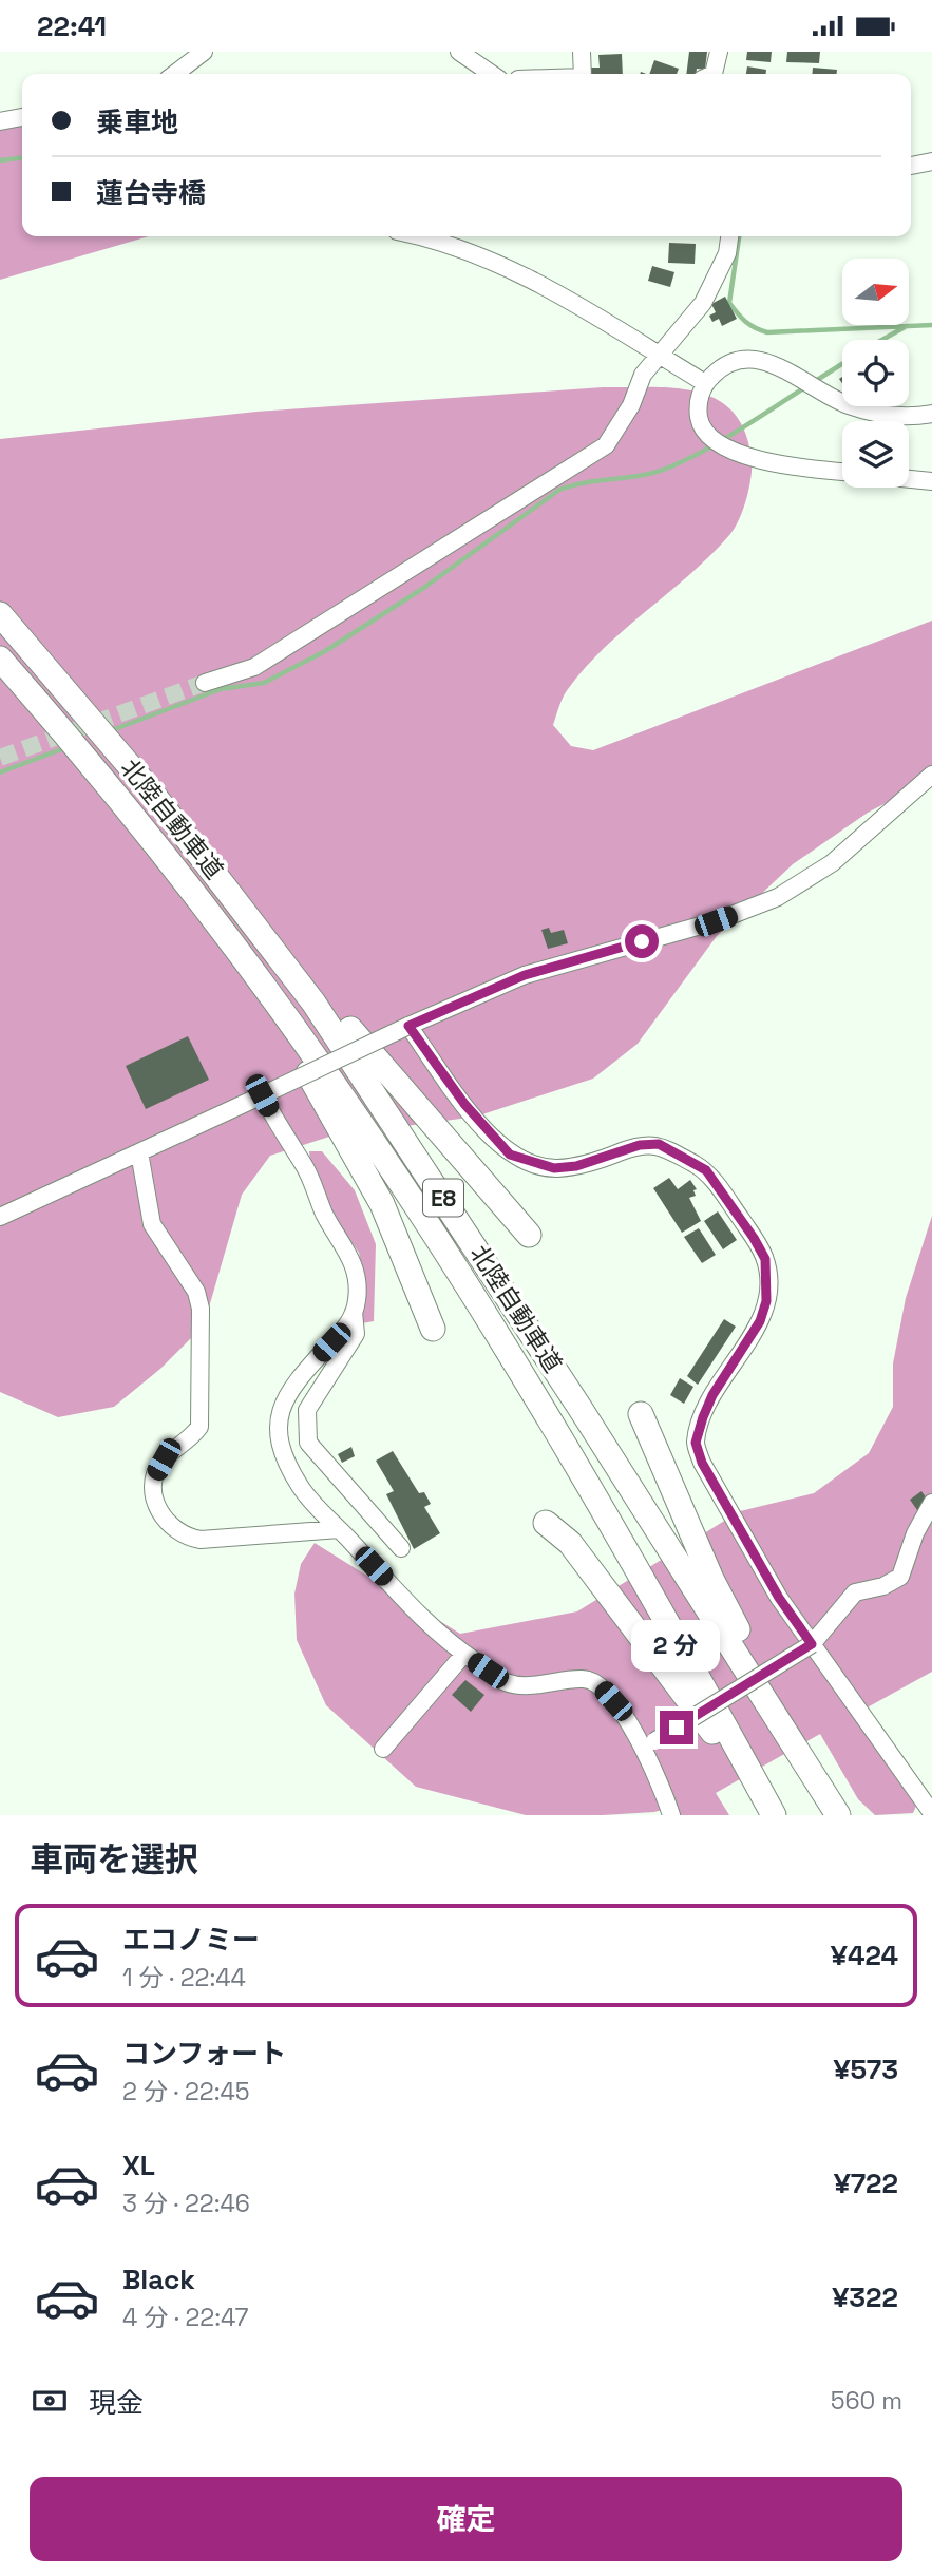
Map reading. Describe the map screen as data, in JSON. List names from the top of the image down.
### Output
{
  "streets": {
    "highway": ["北陸自動車道", "E8"]
  },
  "north": "right",
  "page": {
    "status": "22:41",
    "banner": ["乗車地", "蓮台寺橋"],
    "bubble": "2 分",
    "heading": "車両を選択",
    "list": [
      {
        "name": "エコノミー",
        "note": "1 分 · 22:44",
        "value": "¥424"
      },
      {
        "name": "コンフォート",
        "note": "2 分 · 22:45",
        "value": "¥573"
      },
      {
        "name": "XL",
        "note": "3 分 · 22:46",
        "value": "¥722"
      },
      {
        "name": "Black",
        "note": "4 分 · 22:47",
        "value": "¥322"
      }
    ],
    "pay": ["現金", "560 m"],
    "buttons": "確定"
  }
}
